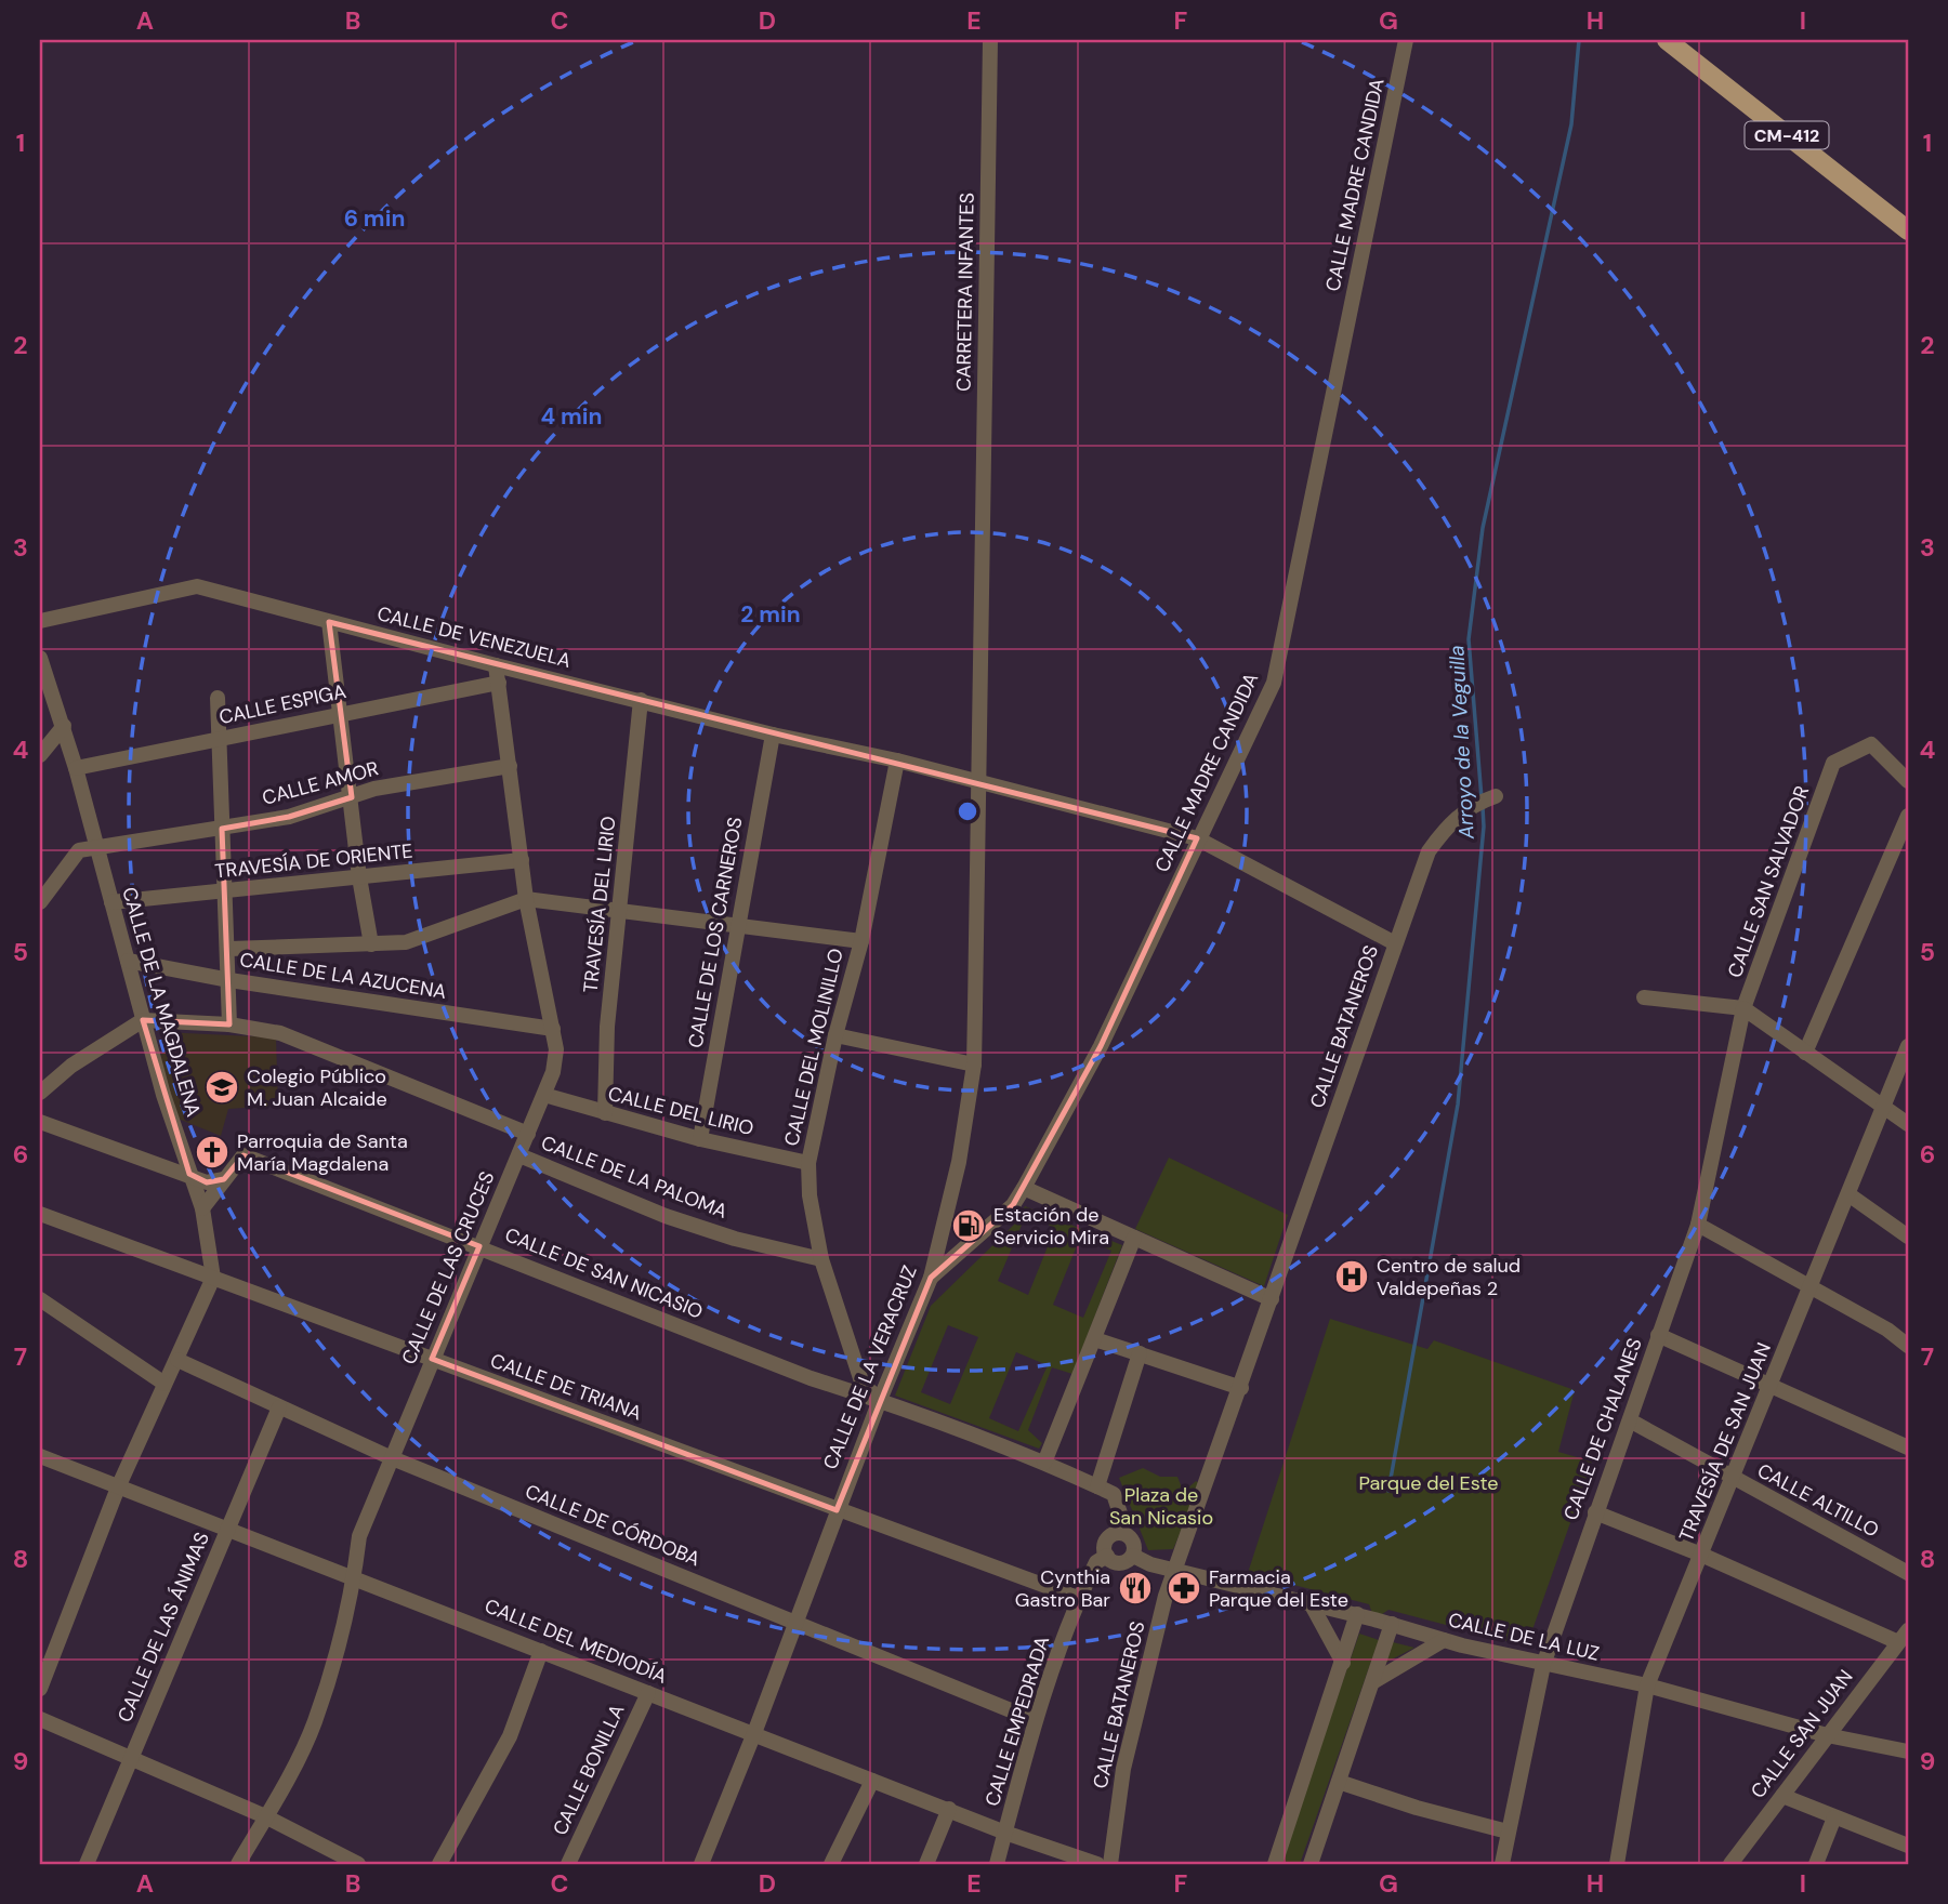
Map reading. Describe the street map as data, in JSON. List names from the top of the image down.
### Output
{
  "streets": {
    "main road": ["CM-412"],
    "street": [
      "CALLE MADRE CANDIDA",
      "CARRETERA INFANTES",
      "CALLE DE VENEZUELA",
      "CALLE ESPIGA",
      "CALLE AMOR",
      "TRAVESÍA DE ORIENTE",
      "CALLE SAN SALVADOR",
      "TRAVESÍA DEL LIRIO",
      "CALLE DE LOS CARNEROS",
      "CALLE DE LA AZUCENA",
      "CALLE DE LA MAGDALENA",
      "CALLE BATANEROS",
      "CALLE DEL MOLINILLO",
      "CALLE DEL LIRIO",
      "CALLE DE LA PALOMA",
      "CALLE DE LAS CRUCES",
      "CALLE DE SAN NICASIO",
      "CALLE DE LA VERACRUZ",
      "CALLE DE TRIANA",
      "CALLE DE CHALANES",
      "TRAVESÍA DE SAN JUAN",
      "CALLE ALTILLO",
      "CALLE DE CÓRDOBA",
      "CALLE DE LAS ÁNIMAS",
      "CALLE DE LA LUZ",
      "CALLE DEL MEDIODÍA",
      "CALLE EMPEDRADA",
      "CALLE SAN JUAN",
      "CALLE BONILLA"
    ]
  },
  "crossings": [
    ["CALLE MADRE CANDIDA", "CALLE DE VENEZUELA"],
    ["CALLE MADRE CANDIDA", "CALLE DE LA VERACRUZ"],
    ["CARRETERA INFANTES", "CALLE DE LA VERACRUZ"],
    ["CALLE DE VENEZUELA", "TRAVESÍA DEL LIRIO"],
    ["CALLE DE VENEZUELA", "CALLE DE LOS CARNEROS"],
    ["CALLE DE VENEZUELA", "CALLE BATANEROS"],
    ["CALLE DE VENEZUELA", "CALLE DEL MOLINILLO"],
    ["CALLE DE VENEZUELA", "CALLE DE LAS CRUCES"],
    ["CALLE DE VENEZUELA", "CALLE DE LA VERACRUZ"],
    ["CALLE ESPIGA", "CALLE DE LA MAGDALENA"],
    ["CALLE ESPIGA", "CALLE DE LAS CRUCES"],
    ["CALLE AMOR", "CALLE DE LA MAGDALENA"],
    ["CALLE AMOR", "CALLE DE LAS CRUCES"],
    ["TRAVESÍA DE ORIENTE", "CALLE DE LA MAGDALENA"],
    ["TRAVESÍA DE ORIENTE", "CALLE DE LAS CRUCES"],
    ["CALLE SAN SALVADOR", "CALLE DE CHALANES"],
    ["TRAVESÍA DEL LIRIO", "CALLE DEL LIRIO"],
    ["CALLE DE LOS CARNEROS", "CALLE DEL LIRIO"],
    ["CALLE DE LA AZUCENA", "CALLE DE LA MAGDALENA"],
    ["CALLE DE LA AZUCENA", "CALLE DE LAS CRUCES"],
    ["CALLE DE LA MAGDALENA", "CALLE DE TRIANA"],
    ["CALLE BATANEROS", "CALLE DE LA LUZ"],
    ["CALLE DEL MOLINILLO", "CALLE DEL LIRIO"],
    ["CALLE DEL MOLINILLO", "CALLE DE LA PALOMA"],
    ["CALLE DEL MOLINILLO", "CALLE DE SAN NICASIO"],
    ["CALLE DEL LIRIO", "CALLE DE LAS CRUCES"],
    ["CALLE DE LA PALOMA", "CALLE DE LAS CRUCES"],
    ["CALLE DE LAS CRUCES", "CALLE DE SAN NICASIO"],
    ["CALLE DE LAS CRUCES", "CALLE DE TRIANA"],
    ["CALLE DE LAS CRUCES", "CALLE DE CÓRDOBA"],
    ["CALLE DE LAS CRUCES", "CALLE DEL MEDIODÍA"],
    ["CALLE DE LA VERACRUZ", "CALLE DE TRIANA"],
    ["CALLE DE LA VERACRUZ", "CALLE DE CÓRDOBA"],
    ["CALLE DE LA VERACRUZ", "CALLE DEL MEDIODÍA"],
    ["CALLE DE TRIANA", "CALLE EMPEDRADA"],
    ["CALLE DE CHALANES", "CALLE ALTILLO"],
    ["CALLE DE CHALANES", "CALLE DE LA LUZ"],
    ["TRAVESÍA DE SAN JUAN", "CALLE ALTILLO"],
    ["TRAVESÍA DE SAN JUAN", "CALLE DE LA LUZ"],
    ["CALLE DE CÓRDOBA", "CALLE DE LAS ÁNIMAS"],
    ["CALLE DE CÓRDOBA", "CALLE EMPEDRADA"],
    ["CALLE DE LAS ÁNIMAS", "CALLE DEL MEDIODÍA"],
    ["CALLE DE LA LUZ", "CALLE EMPEDRADA"],
    ["CALLE DE LA LUZ", "CALLE SAN JUAN"],
    ["CALLE DEL MEDIODÍA", "CALLE EMPEDRADA"],
    ["CALLE DEL MEDIODÍA", "CALLE BONILLA"]
  ],
  "water": ["Arroyo de la Veguilla"],
  "parks": ["Parque del Este", "Plaza de San Nicasio"],
  "places": {
    "school or university": ["Colegio Público M. Juan Alcaide"],
    "church": ["Parroquia de Santa María Magdalena"],
    "fuel station": ["Estación de Servicio Mira"],
    "hospital": ["Centro de salud Valdepeñas 2"],
    "restaurant": ["Cynthia Gastro Bar"],
    "pharmacy": ["Farmacia Parque del Este"]
  },
  "grid": {
    "columns": [
      "A",
      "B",
      "C",
      "D",
      "E",
      "F",
      "G",
      "H",
      "I"
    ],
    "rows": [
      "1",
      "2",
      "3",
      "4",
      "5",
      "6",
      "7",
      "8",
      "9"
    ]
  },
  "rings": ["6 min", "4 min", "2 min"]
}
